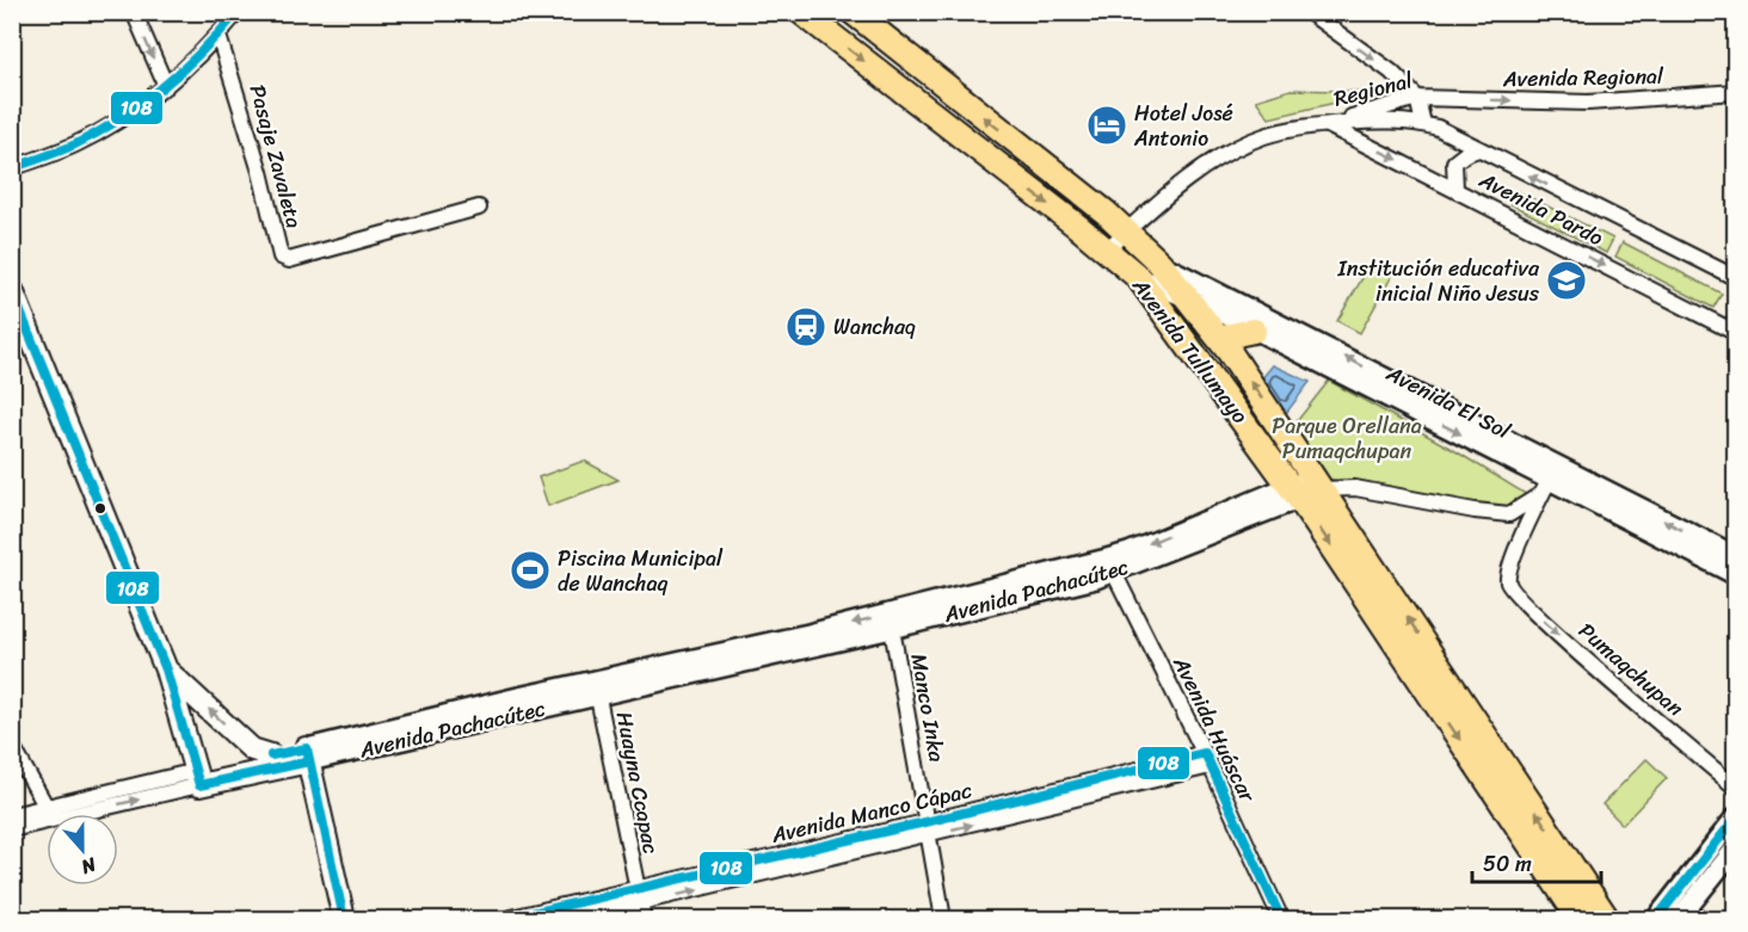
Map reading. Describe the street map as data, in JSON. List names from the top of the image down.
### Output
{
  "streets": {
    "main road": ["Avenida Tullumayo", "Avenida Pachacútec"],
    "street": [
      "Avenida Regional",
      "Regional",
      "Pasaje Zavaleta",
      "Avenida Pardo",
      "Avenida El Sol",
      "Pumaqchupan",
      "Manco Inka",
      "Avenida Huáscar",
      "Huayna Ccapac",
      "Avenida Manco Cápac"
    ]
  },
  "crossings": [
    ["Avenida Regional", "Regional"],
    ["Regional", "Avenida Pardo"],
    ["Avenida Pardo", "Avenida Tullumayo"],
    ["Avenida Tullumayo", "Avenida El Sol"],
    ["Avenida Tullumayo", "Avenida Pachacútec"],
    ["Avenida Pachacútec", "Manco Inka"],
    ["Avenida Pachacútec", "Avenida Huáscar"],
    ["Avenida Pachacútec", "Huayna Ccapac"],
    ["Manco Inka", "Avenida Manco Cápac"],
    ["Avenida Huáscar", "Avenida Manco Cápac"],
    ["Huayna Ccapac", "Avenida Manco Cápac"]
  ],
  "one_way": ["Avenida Regional", "Pumaqchupan"],
  "parks": ["Parque Orellana Pumaqchupan"],
  "places": {
    "hotel": ["Hotel José Antonio"],
    "school or university": ["Institución educativa inicial Niño Jesus"],
    "station": ["Wanchaq"],
    "sports": ["Piscina Municipal de Wanchaq"]
  },
  "lines": ["transit line 108"],
  "scale_bar": "50 m",
  "north": "bottom"
}
